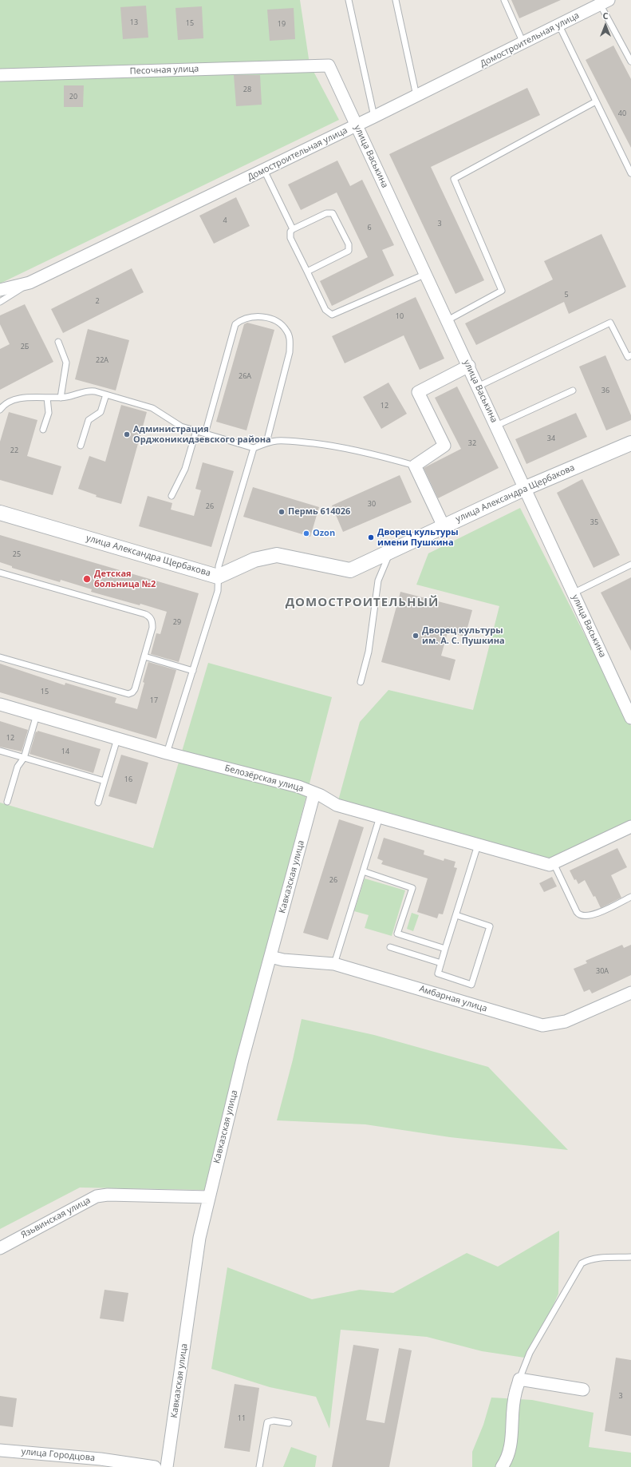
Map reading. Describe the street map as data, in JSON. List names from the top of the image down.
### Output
{
  "streets": {
    "street": [
      "Домостроительная улица",
      "Песочная улица",
      "улица Васькина",
      "улица Александра Щербакова",
      "Белозёрская улица",
      "Кавказская улица",
      "Амбарная улица",
      "Язьвинская улица",
      "улица Городцова"
    ]
  },
  "crossings": [
    ["Домостроительная улица", "улица Васькина"],
    ["Песочная улица", "улица Васькина"],
    ["улица Васькина", "улица Александра Щербакова"],
    ["Белозёрская улица", "Кавказская улица"],
    ["Кавказская улица", "Амбарная улица"],
    ["Кавказская улица", "Язьвинская улица"]
  ],
  "districts": ["ДОМОСТРОИТЕЛЬНЫЙ"],
  "places": [
    "Администрация Орджоникидзевского района",
    "Пермь 614026",
    "Ozon",
    "Дворец культуры имени Пушкина",
    "Детская больница №2",
    "Дворец культуры им. А. С. Пушкина"
  ],
  "house_numbers": [
    "13",
    "15",
    "19",
    "28",
    "20",
    "40",
    "4",
    "3",
    "6",
    "5",
    "2",
    "10",
    "2Б",
    "22А",
    "26А",
    "36",
    "12",
    "34",
    "32",
    "22",
    "30",
    "26",
    "35",
    "25",
    "29",
    "15",
    "17",
    "12",
    "14",
    "16",
    "26",
    "30А",
    "3",
    "11"
  ],
  "north": "top"
}
